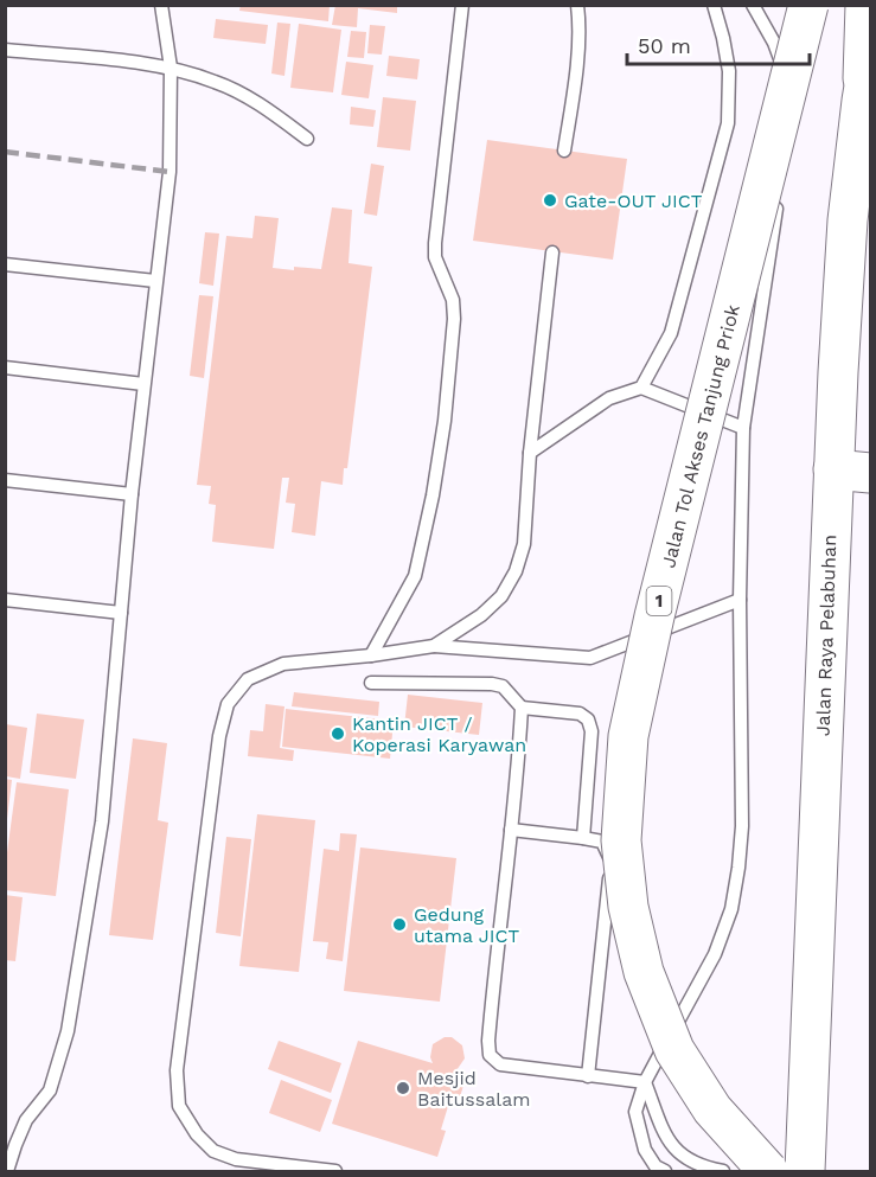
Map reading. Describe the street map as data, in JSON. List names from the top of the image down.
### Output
{
  "streets": {
    "highway": ["Jalan Tol Akses Tanjung Priok", "1", "Jalan Raya Pelabuhan"]
  },
  "crossings": [
    ["Jalan Tol Akses Tanjung Priok", "Jalan Raya Pelabuhan"]
  ],
  "places": [
    "Gate-OUT JICT",
    "Kantin JICT / Koperasi Karyawan",
    "Gedung utama JICT",
    "Mesjid Baitussalam"
  ],
  "scale_bar": "50 m"
}
